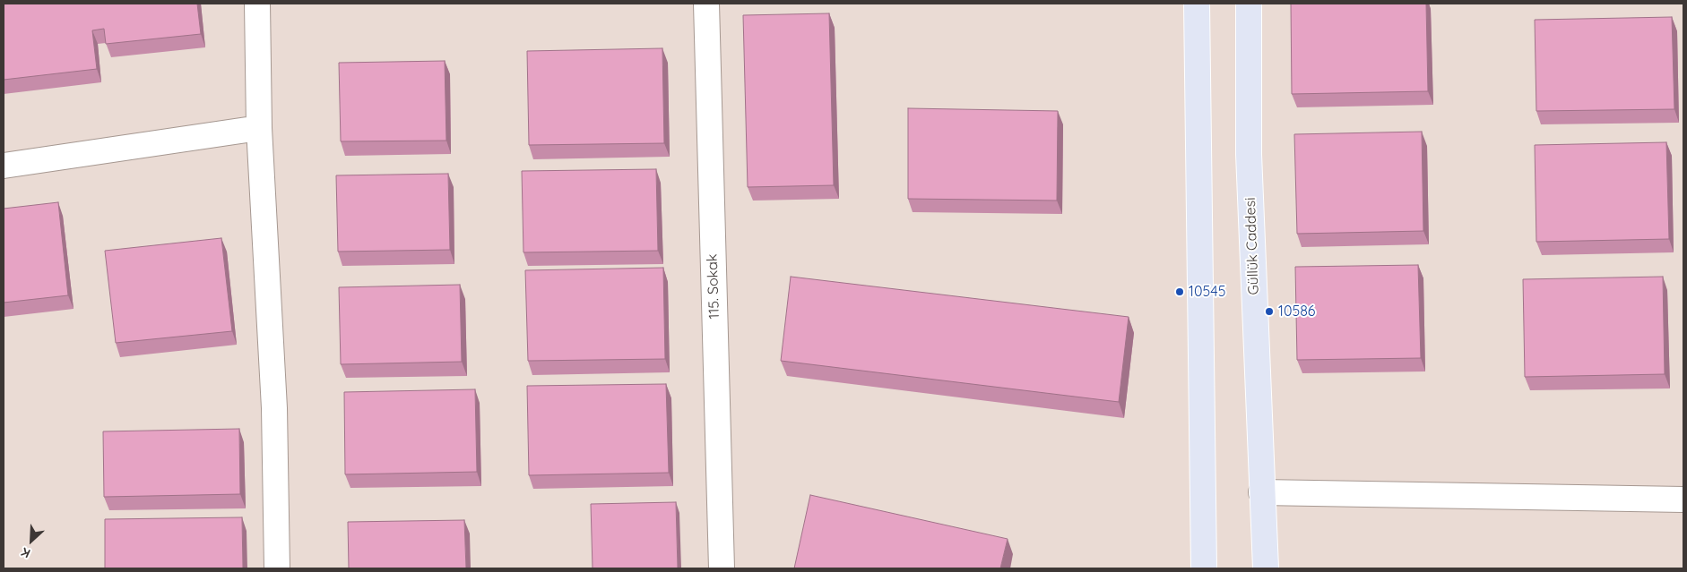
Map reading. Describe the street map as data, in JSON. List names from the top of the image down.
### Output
{
  "streets": {
    "main road": ["Güllük Caddesi"],
    "street": ["115. Sokak"]
  },
  "places": ["10545", "10586"],
  "north": "bottom left"
}
